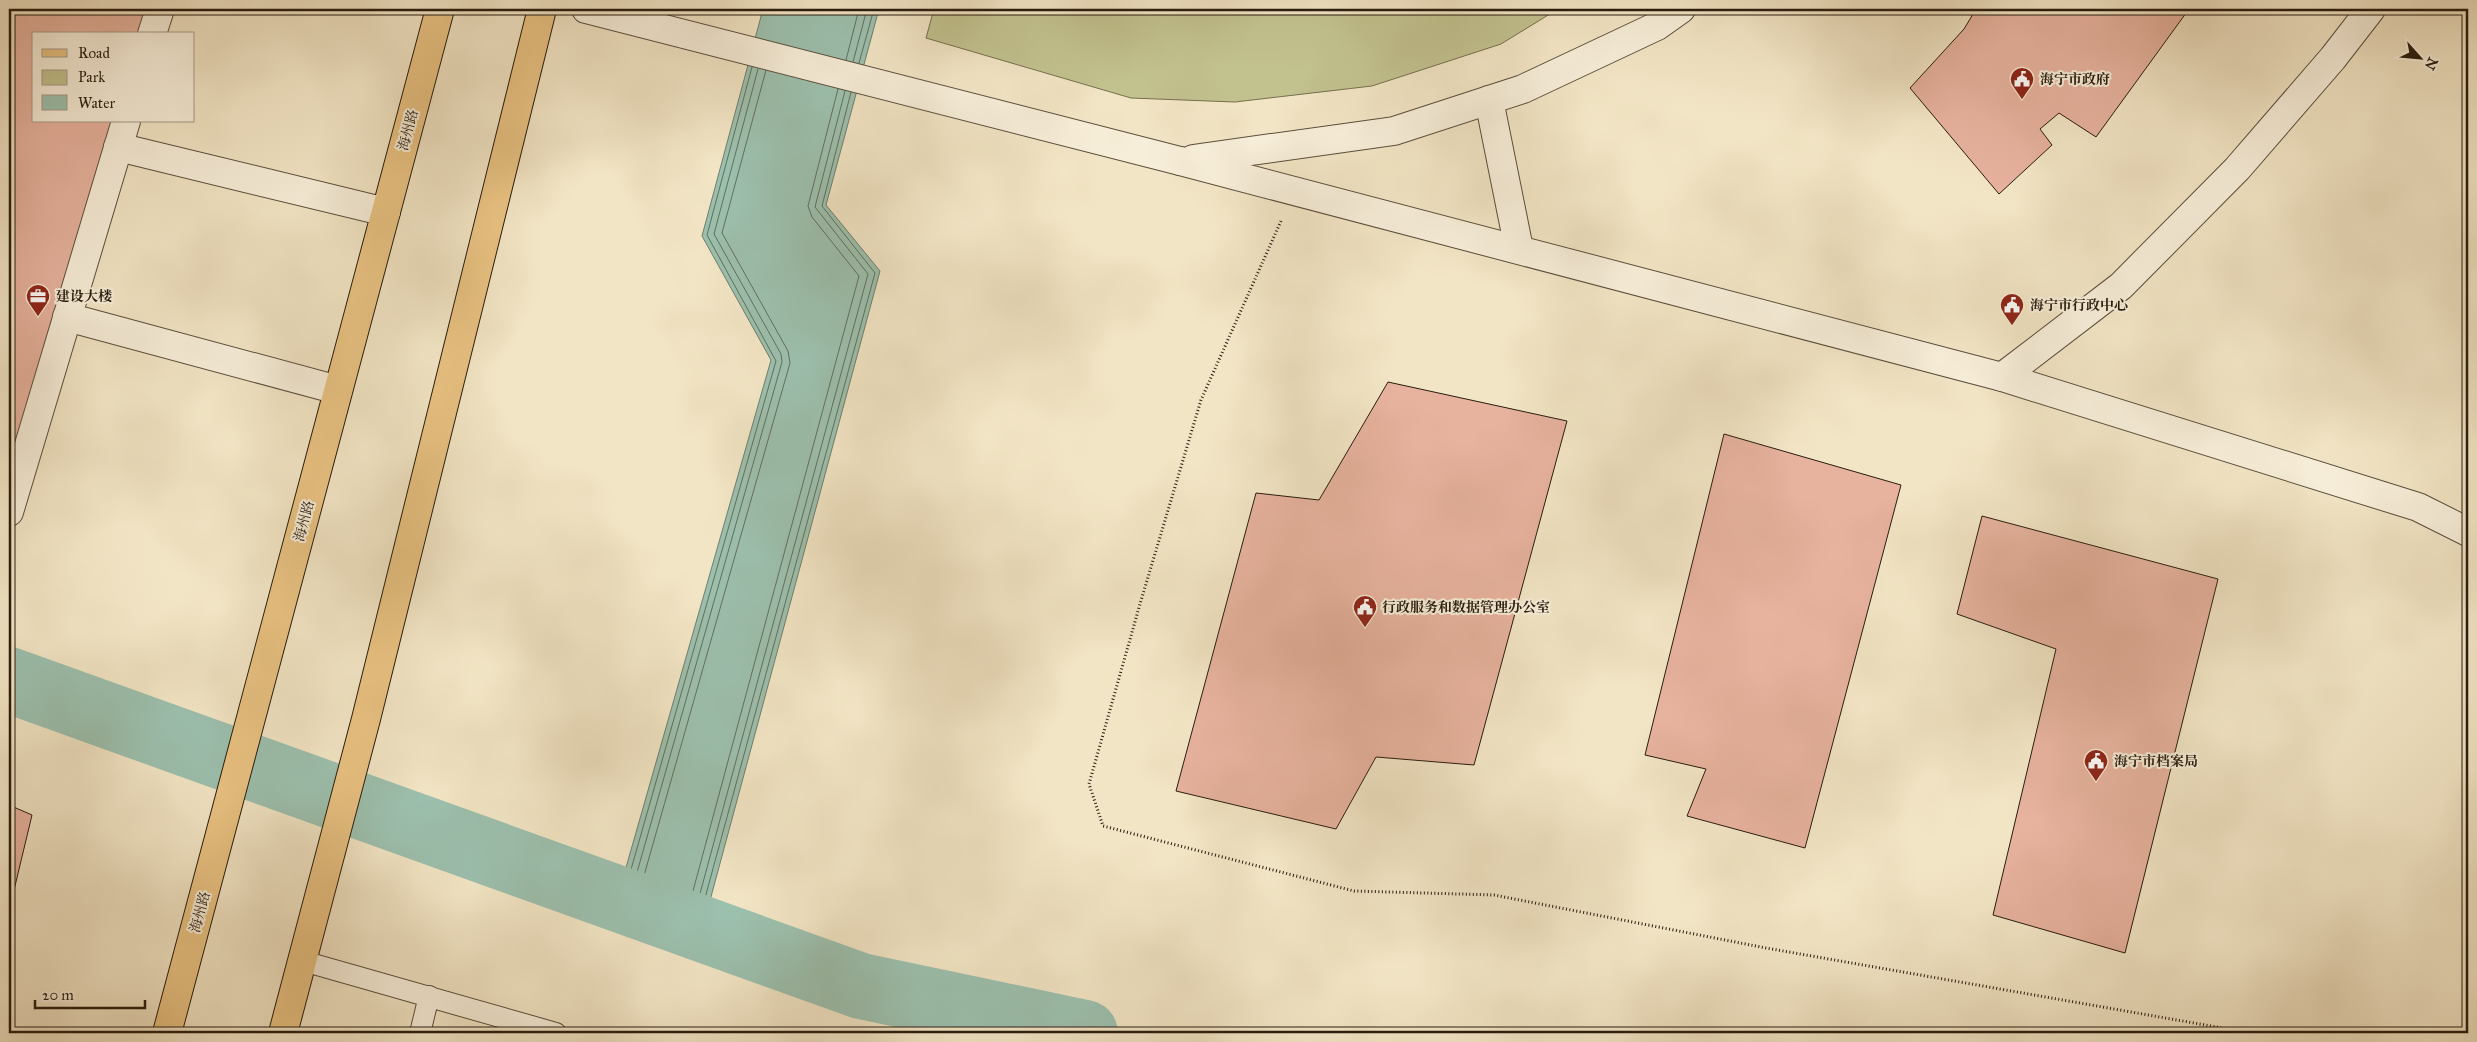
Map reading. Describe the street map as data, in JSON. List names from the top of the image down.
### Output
{
  "streets": {
    "main road": ["海州路"]
  },
  "places": {
    "public building": [
      "海宁市政府",
      "海宁市行政中心",
      "行政服务和数据管理办公室",
      "海宁市档案局"
    ],
    "office": ["建设大楼"]
  },
  "legend": ["Road", "Park", "Water"],
  "scale_bar": "20 m",
  "north": "bottom right"
}
